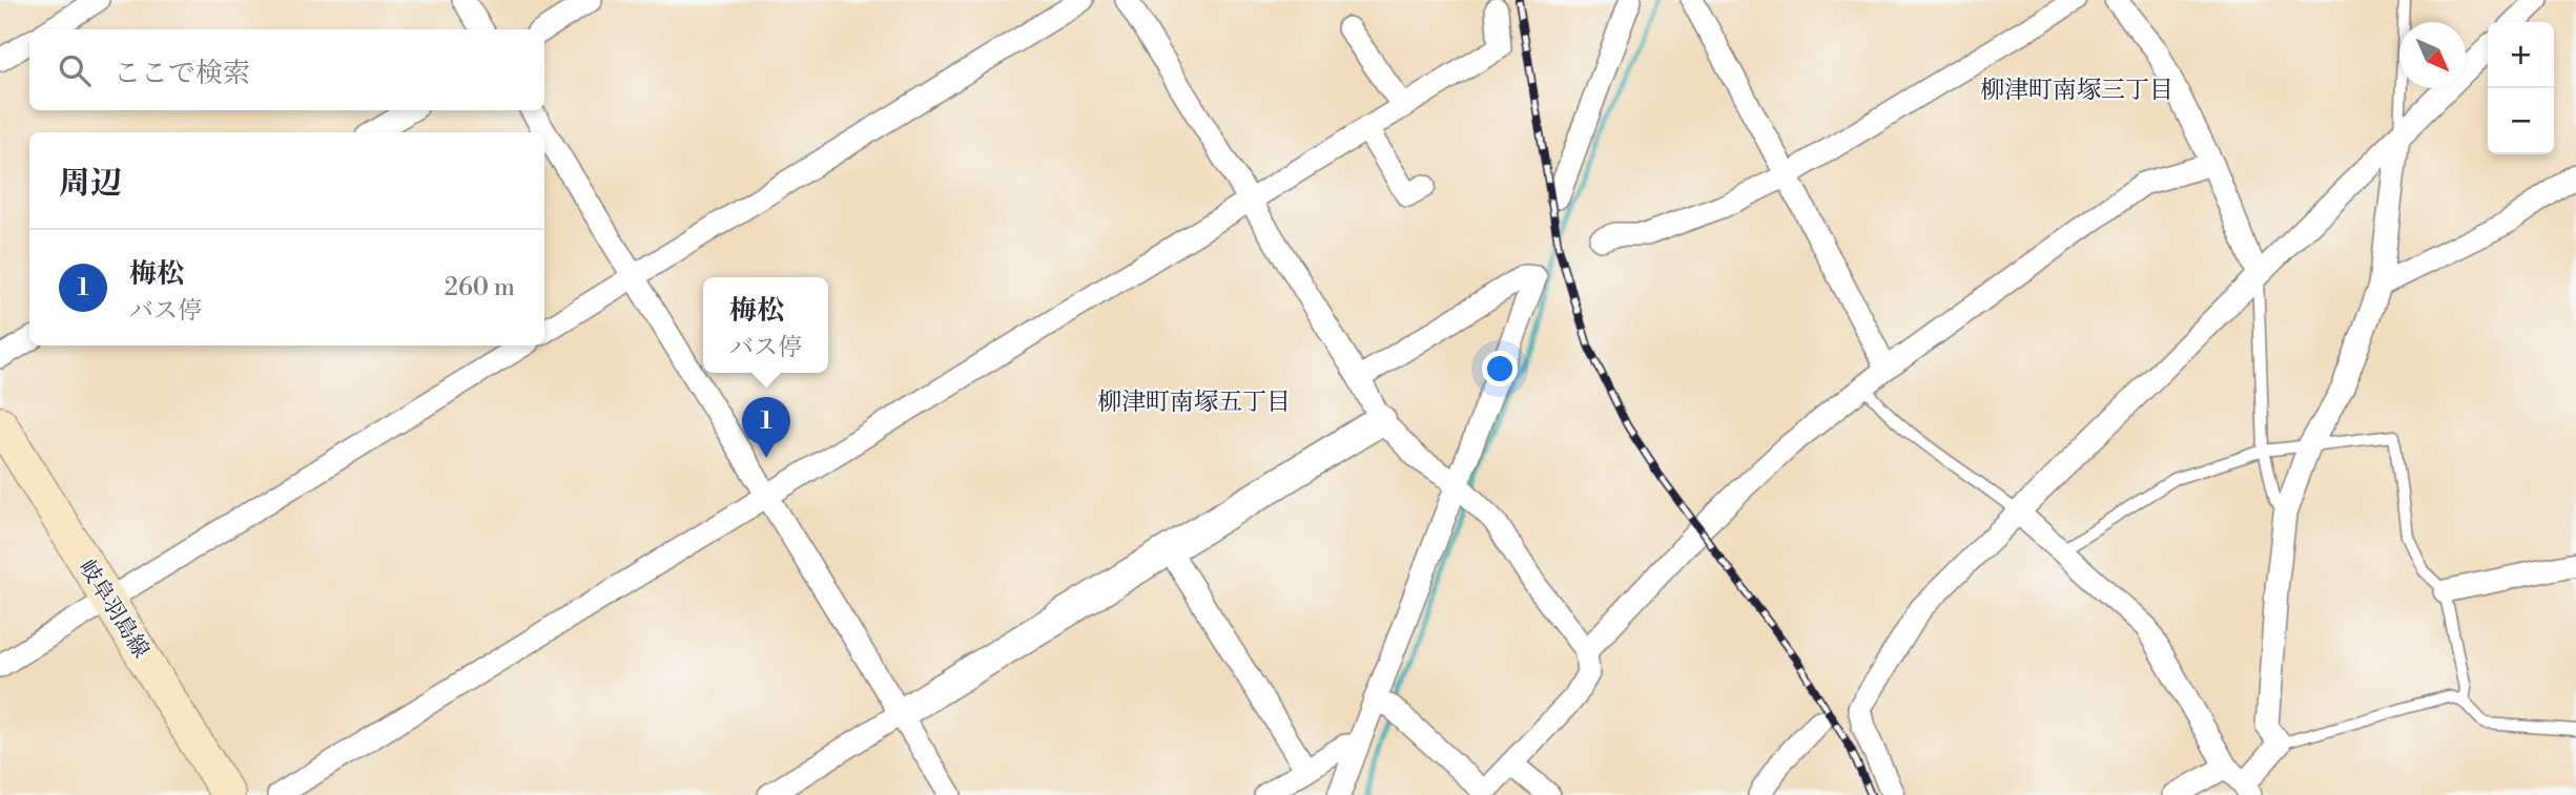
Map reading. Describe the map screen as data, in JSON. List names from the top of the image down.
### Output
{
  "streets": {
    "main road": ["岐阜羽島線"]
  },
  "districts": ["柳津町南塚三丁目", "柳津町南塚五丁目"],
  "north": "bottom right",
  "page": {
    "map_buttons": ["+", "−"],
    "search": "ここで検索",
    "heading": "周辺",
    "list": [
      {
        "mark": "1",
        "name": "梅松",
        "note": "バス停",
        "value": "260 m"
      }
    ],
    "popup": ["梅松", "バス停"],
    "pins": "1"
  }
}
